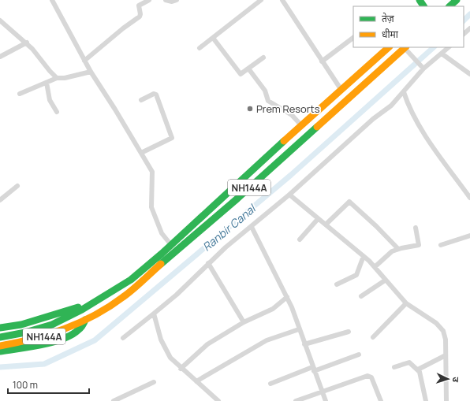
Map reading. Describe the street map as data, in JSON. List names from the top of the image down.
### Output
{
  "streets": {
    "main road": ["NH144A"]
  },
  "water": ["Ranbir Canal"],
  "places": ["Prem Resorts"],
  "legend": ["तेज़", "धीमा"],
  "scale_bar": "100 m",
  "north": "right"
}
